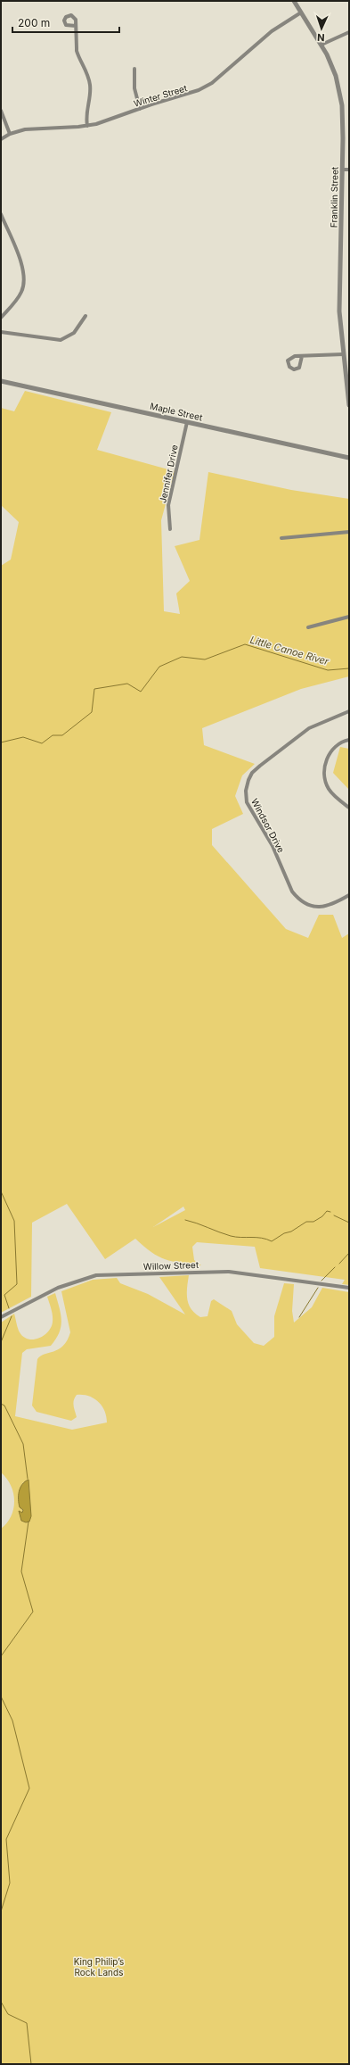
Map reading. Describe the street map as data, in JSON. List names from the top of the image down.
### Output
{
  "streets": {
    "street": [
      "Winter Street",
      "Franklin Street",
      "Maple Street",
      "Jennifer Drive",
      "Windsor Drive",
      "Willow Street"
    ]
  },
  "crossings": [
    ["Winter Street", "Franklin Street"],
    ["Maple Street", "Jennifer Drive"]
  ],
  "water": ["Little Canoe River"],
  "parks": ["King Philip’s Rock Lands"],
  "scale_bar": "200 m",
  "north": "bottom"
}
